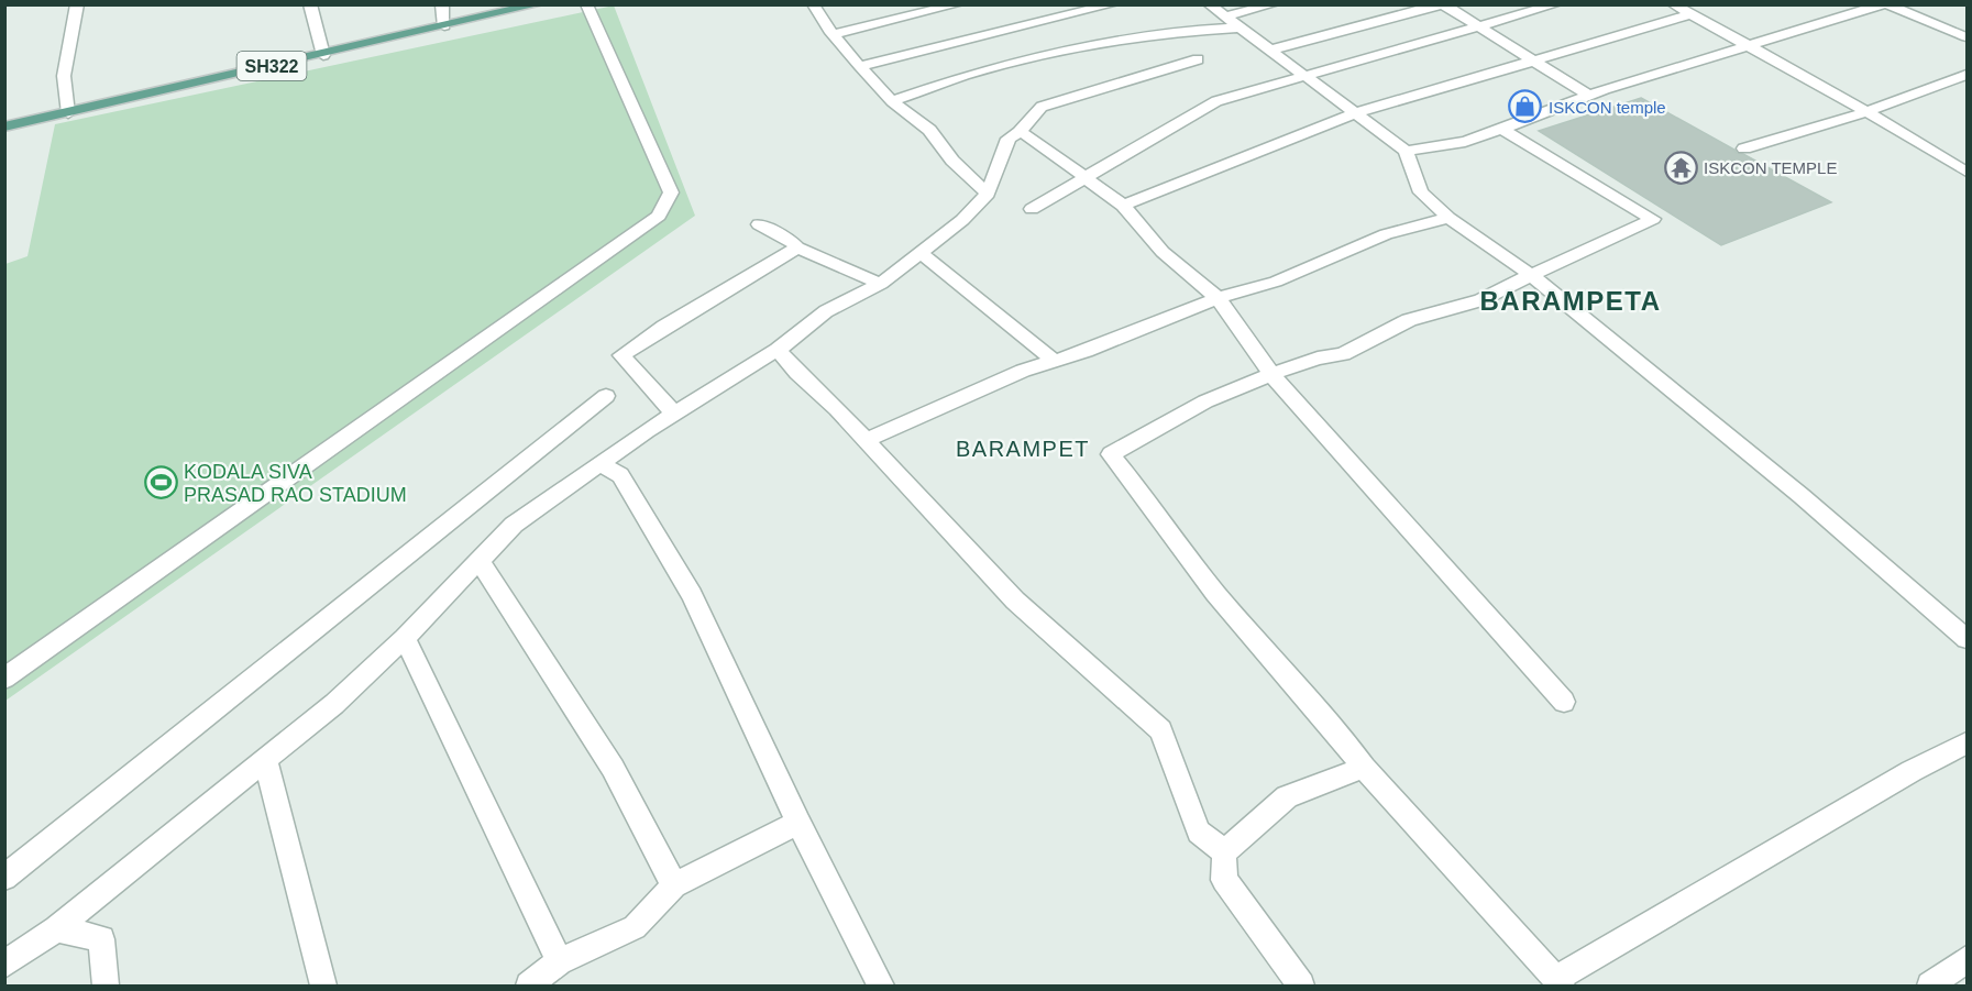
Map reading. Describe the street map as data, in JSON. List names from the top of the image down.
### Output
{
  "streets": {
    "main road": ["SH322"]
  },
  "districts": ["BARAMPETA", "BARAMPET"],
  "places": {
    "shop": ["ISKCON temple"],
    "temple": ["ISKCON TEMPLE"],
    "sports": ["KODALA SIVA PRASAD RAO STADIUM"]
  }
}
